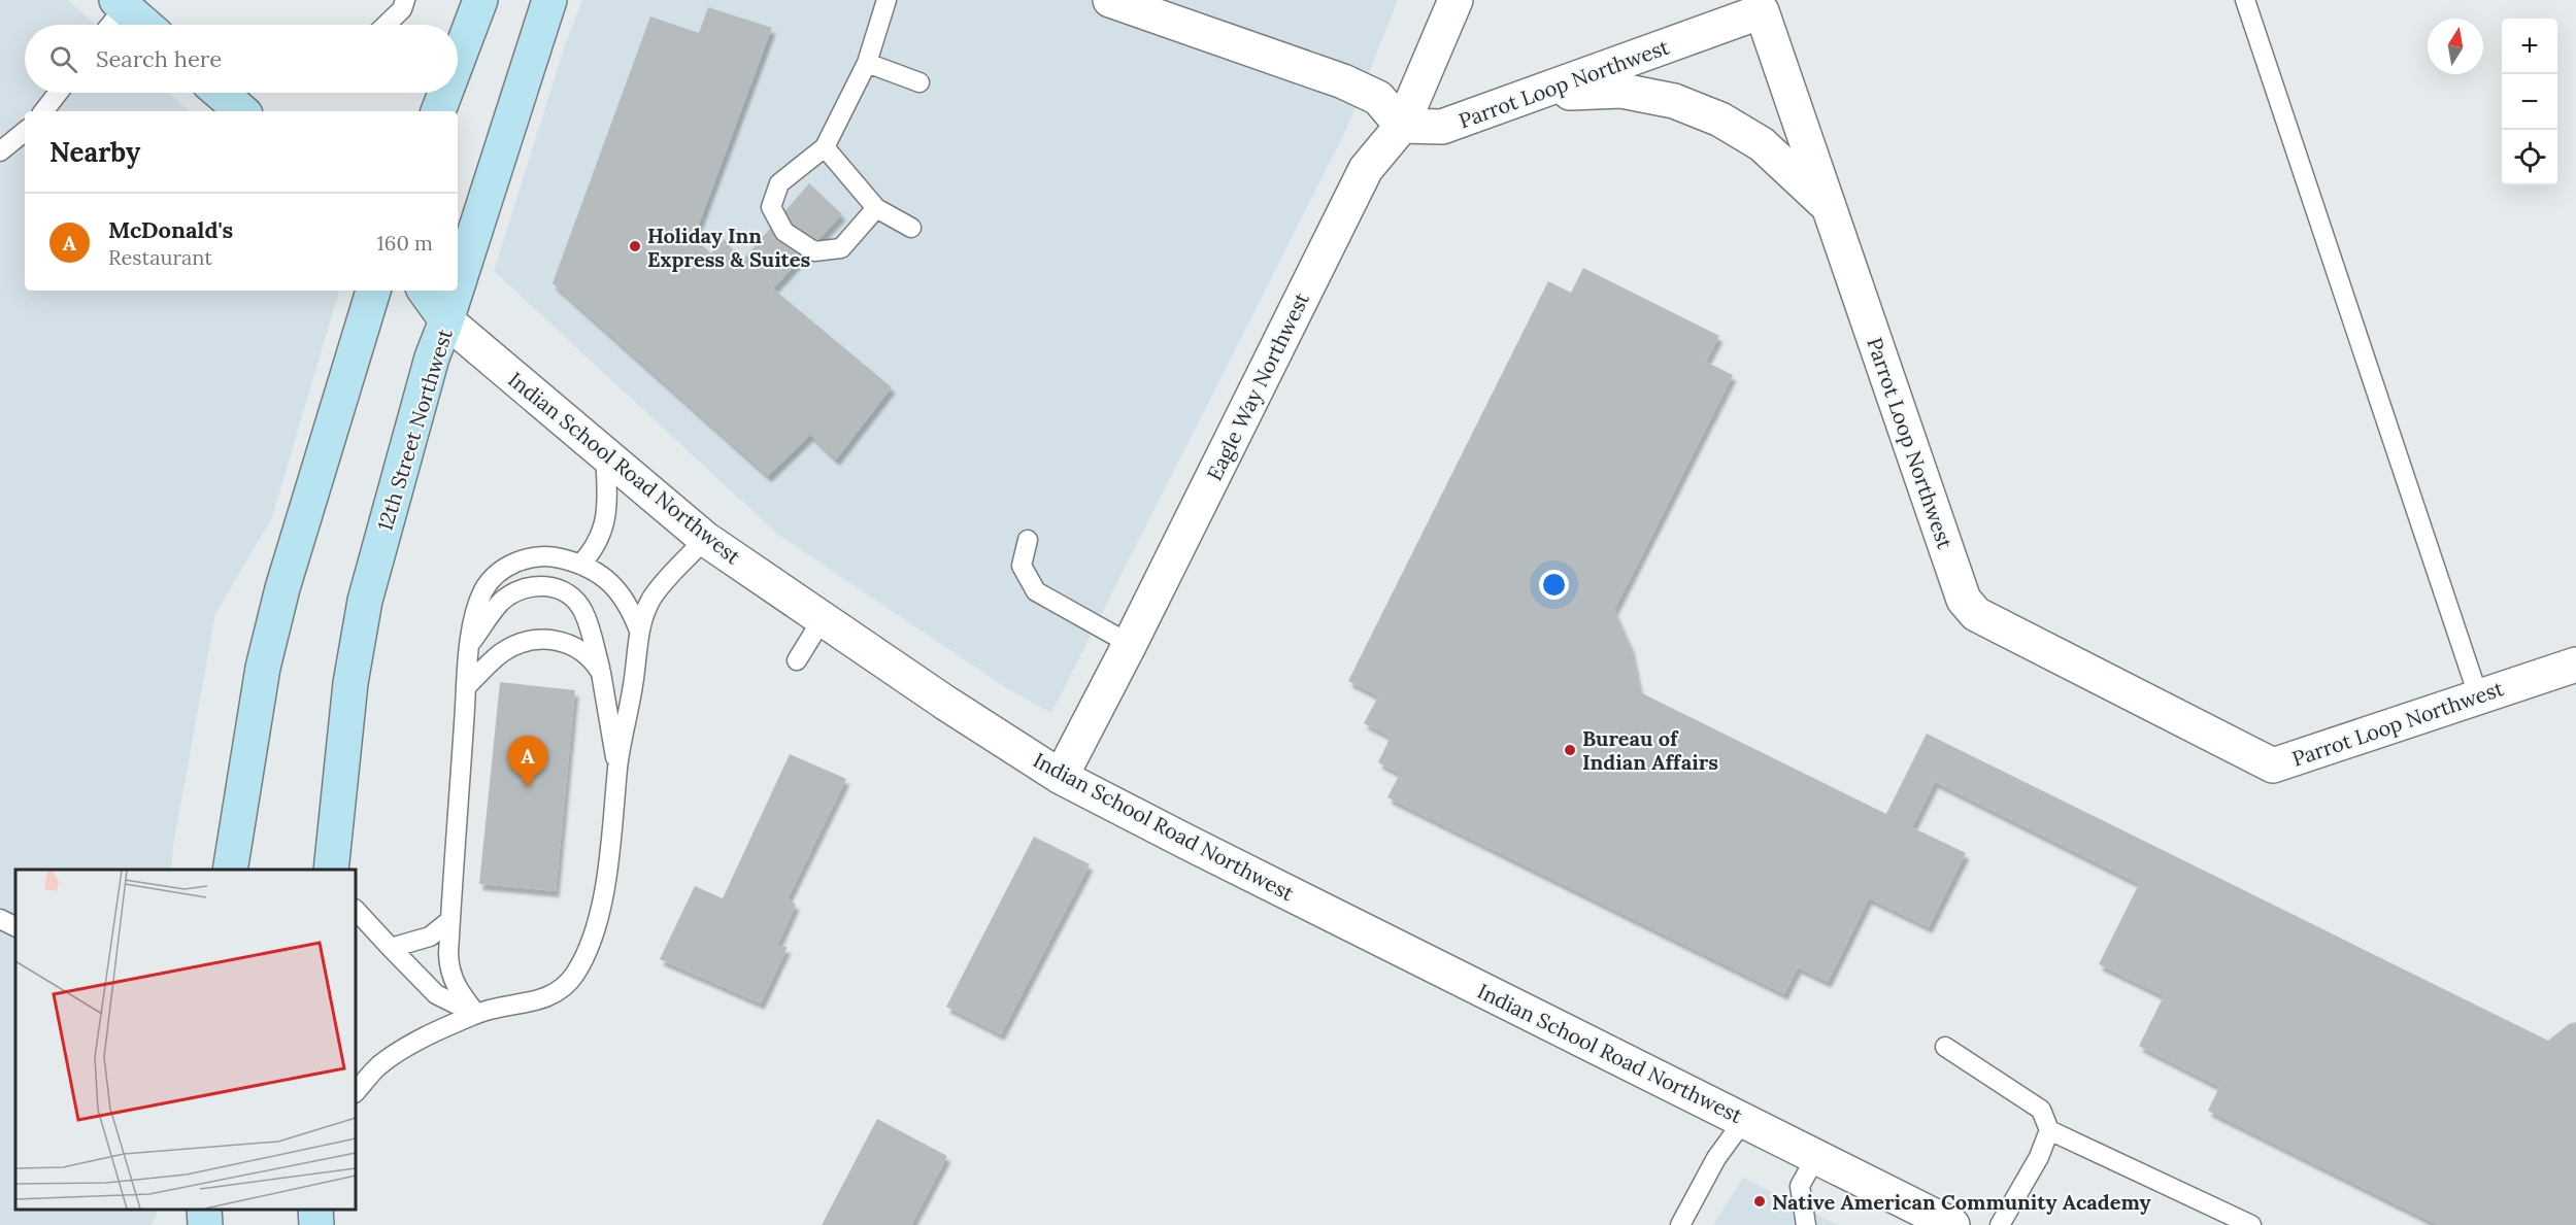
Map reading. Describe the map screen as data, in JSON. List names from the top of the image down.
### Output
{
  "streets": {
    "main road": ["12th Street Northwest", "Indian School Road Northwest"],
    "street": ["Parrot Loop Northwest", "Eagle Way Northwest"]
  },
  "crossings": [
    ["Parrot Loop Northwest", "Eagle Way Northwest"],
    ["Eagle Way Northwest", "Indian School Road Northwest"],
    ["12th Street Northwest", "Indian School Road Northwest"]
  ],
  "places": ["Holiday Inn Express & Suites", "Bureau of Indian Affairs", "Native American Community Academy"],
  "north": "top",
  "page": {
    "map_buttons": ["+", "−"],
    "search": "Search here",
    "heading": "Nearby",
    "list": [
      {
        "mark": "A",
        "name": "McDonald's",
        "note": "Restaurant",
        "value": "160 m"
      }
    ],
    "pins": "A"
  }
}
